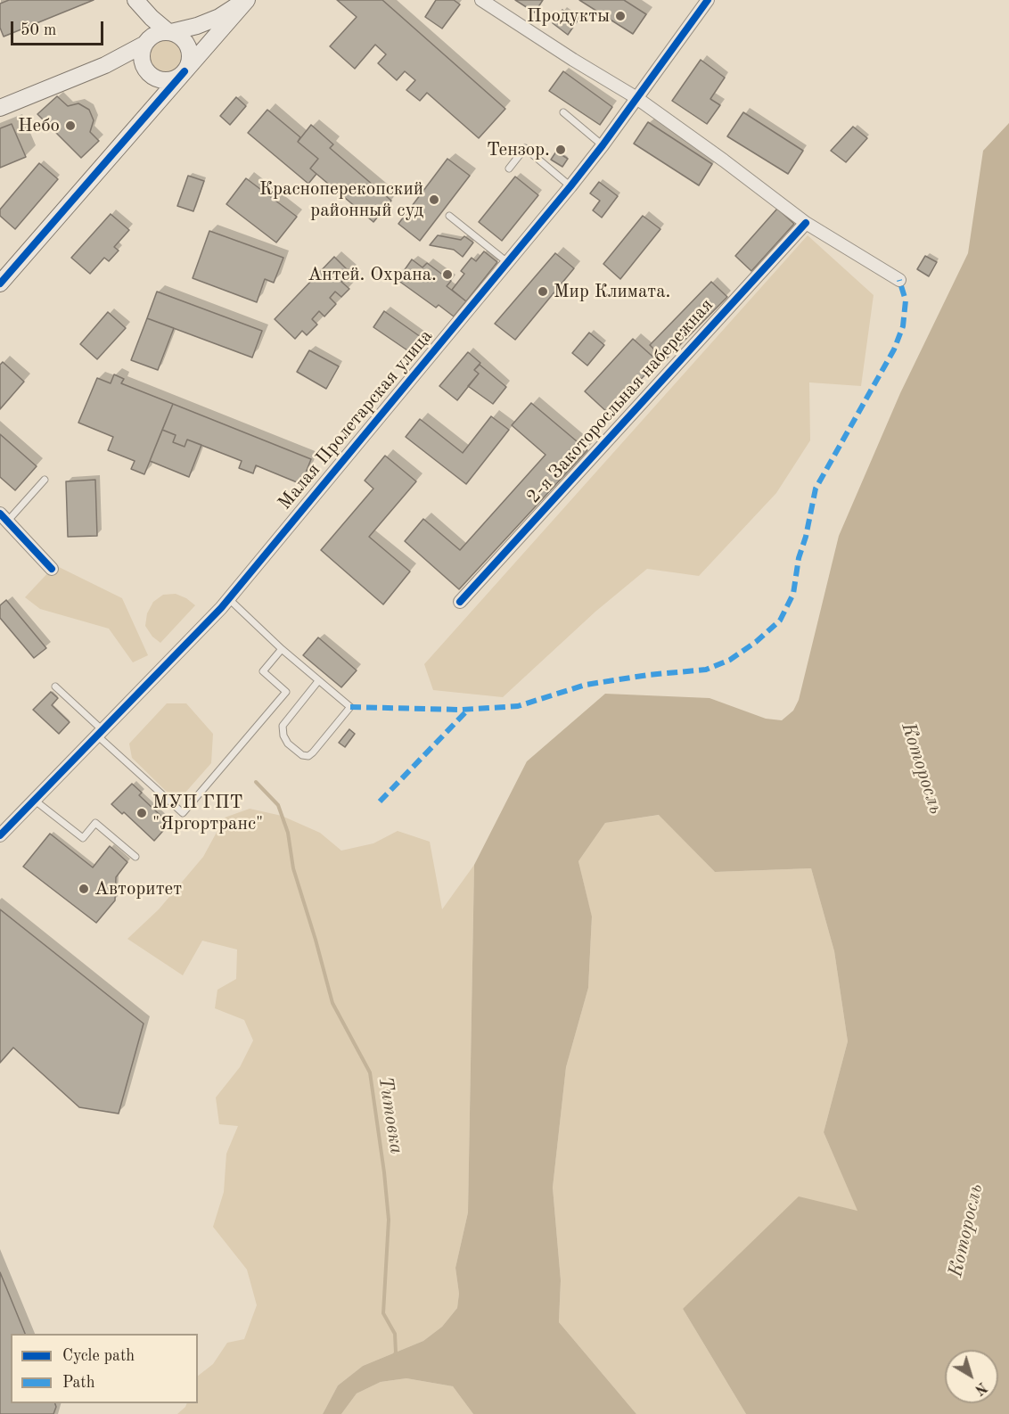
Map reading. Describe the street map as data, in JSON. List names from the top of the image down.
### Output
{
  "streets": {
    "street": ["2-я Закоторосльная набережная", "Малая Пролетарская улица"]
  },
  "water": ["Которосль", "Титовка"],
  "places": [
    "Продукты",
    "Небо",
    "Тензор.",
    "Красноперекопский районный суд",
    "Антей. Охрана.",
    "Мир Климата.",
    "МУП ГПТ \"Яргортранс\"",
    "Авторитет"
  ],
  "legend": ["Cycle path", "Path"],
  "scale_bar": "50 m",
  "north": "bottom right"
}
